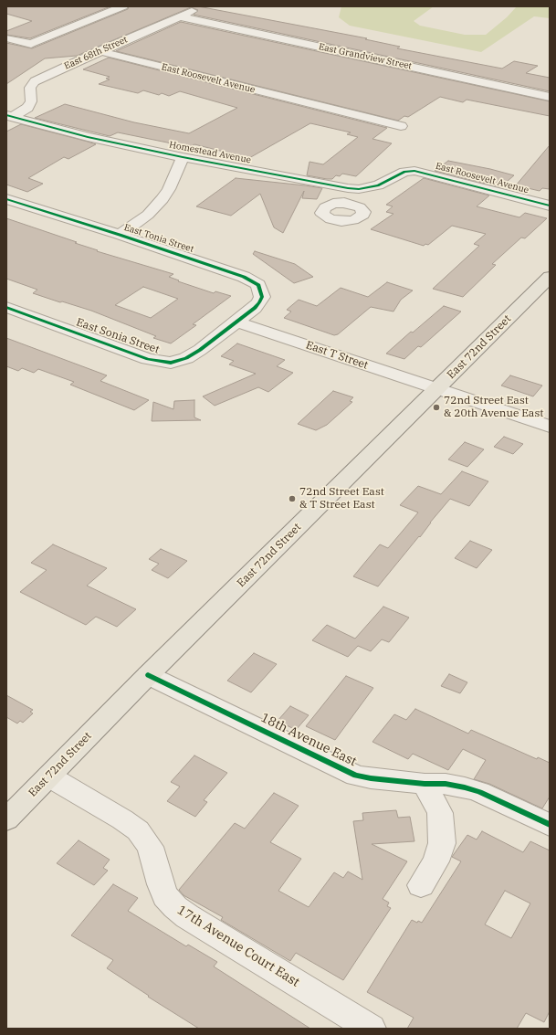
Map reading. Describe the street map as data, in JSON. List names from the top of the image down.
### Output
{
  "streets": {
    "main road": ["East 72nd Street"],
    "street": [
      "East 68th Street",
      "East Grandview Street",
      "East Roosevelt Avenue",
      "Homestead Avenue",
      "East Tonia Street",
      "East Sonia Street",
      "East T Street",
      "18th Avenue East",
      "17th Avenue Court East"
    ]
  },
  "crossings": [
    ["East 68th Street", "East Grandview Street"],
    ["East 68th Street", "East Roosevelt Avenue"],
    ["East 68th Street", "Homestead Avenue"],
    ["East Roosevelt Avenue", "Homestead Avenue"],
    ["East Tonia Street", "East Sonia Street"],
    ["East Tonia Street", "East T Street"],
    ["East Sonia Street", "East T Street"],
    ["East 72nd Street", "East T Street"],
    ["East 72nd Street", "18th Avenue East"],
    ["East 72nd Street", "17th Avenue Court East"]
  ],
  "places": ["72nd Street East & 20th Avenue East", "72nd Street East & T Street East"]
}
